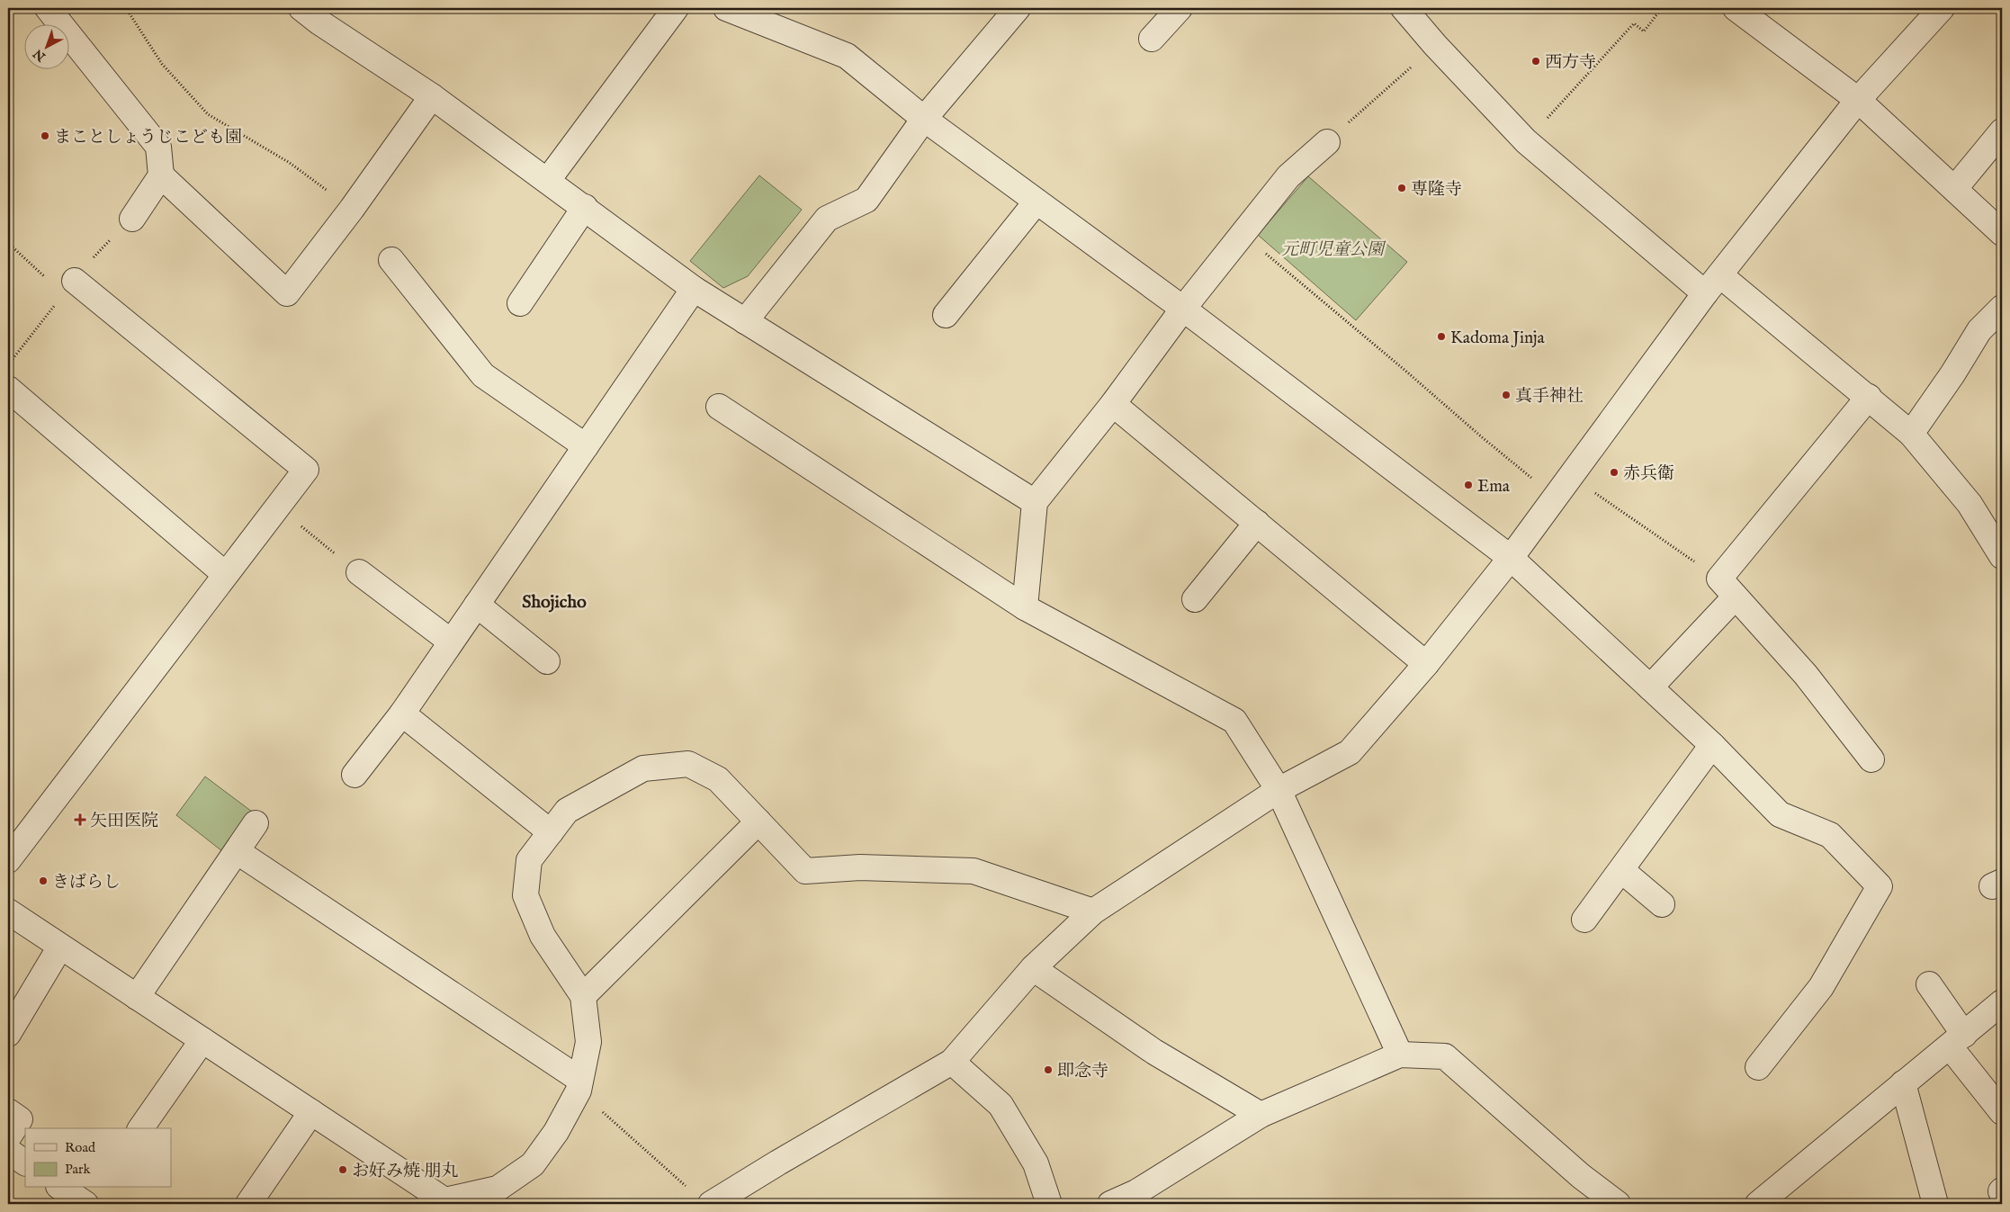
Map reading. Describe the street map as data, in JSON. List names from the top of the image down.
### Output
{
  "districts": ["Shojicho"],
  "parks": ["元町児童公園"],
  "places": {
    "other": [
      "西方寺",
      "まことしょうじこども園",
      "専隆寺",
      "Kadoma Jinja",
      "真手神社",
      "赤兵衛",
      "Ema",
      "きばらし",
      "即念寺",
      "お好み焼 朋丸"
    ],
    "health": ["矢田医院"]
  },
  "legend": ["Road", "Park"],
  "north": "bottom left"
}
